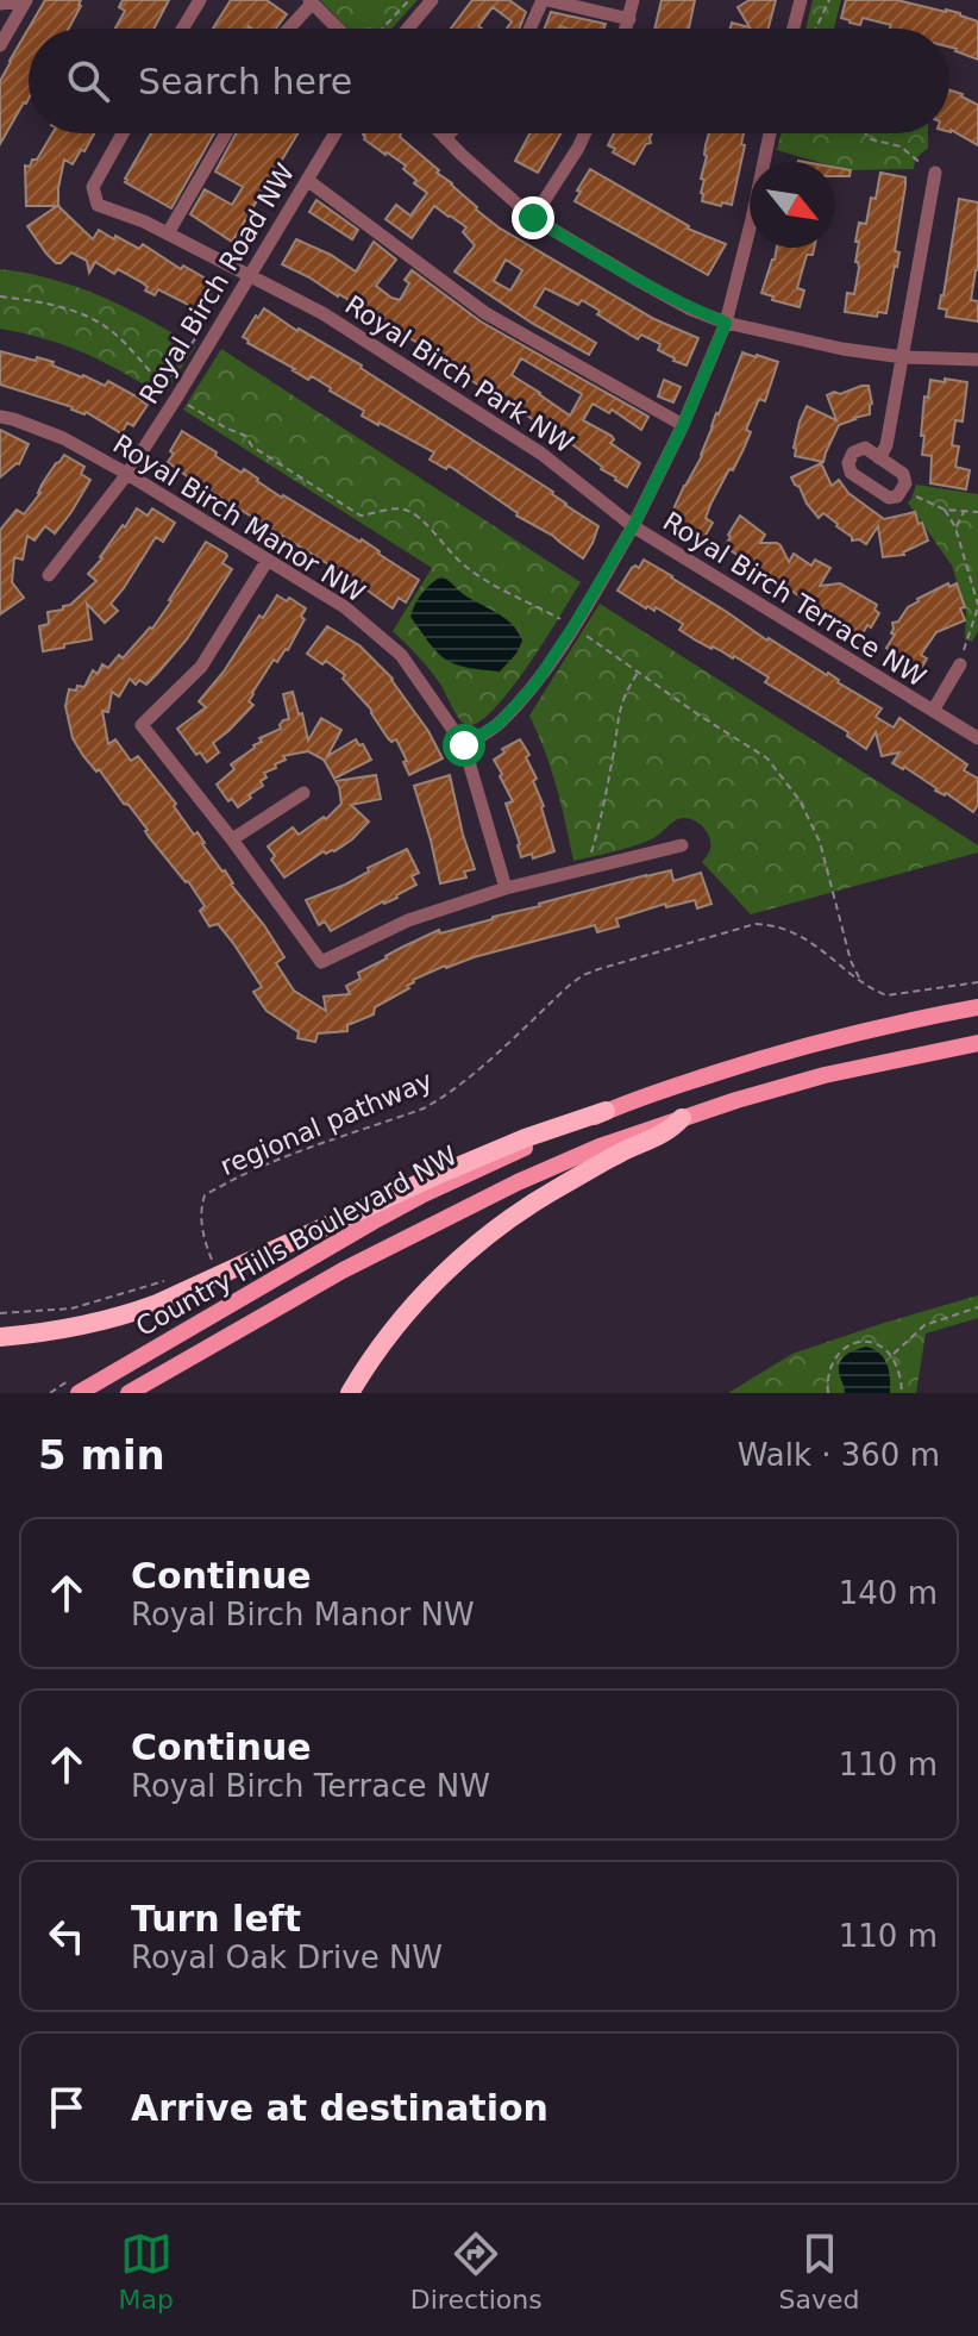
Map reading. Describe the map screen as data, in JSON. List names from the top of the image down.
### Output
{
  "streets": {
    "main road": ["Country Hills Boulevard NW"],
    "street": [
      "Royal Birch Road NW",
      "Royal Birch Park NW",
      "Royal Birch Manor NW",
      "Royal Birch Terrace NW"
    ],
    "path": ["regional pathway"]
  },
  "crossings": [
    ["Royal Birch Road NW", "Royal Birch Park NW"],
    ["Royal Birch Road NW", "Royal Birch Manor NW"],
    ["Royal Birch Park NW", "Royal Birch Terrace NW"]
  ],
  "north": "bottom right",
  "page": {
    "search": "Search here",
    "heading": ["5 min", "Walk · 360 m"],
    "list": [
      ["Continue", "Royal Birch Manor NW", "140 m"],
      ["Continue", "Royal Birch Terrace NW", "110 m"],
      ["Turn left", "Royal Oak Drive NW", "110 m"],
      "Arrive at destination"
    ],
    "nav": ["Map", "Directions", "Saved"]
  }
}
